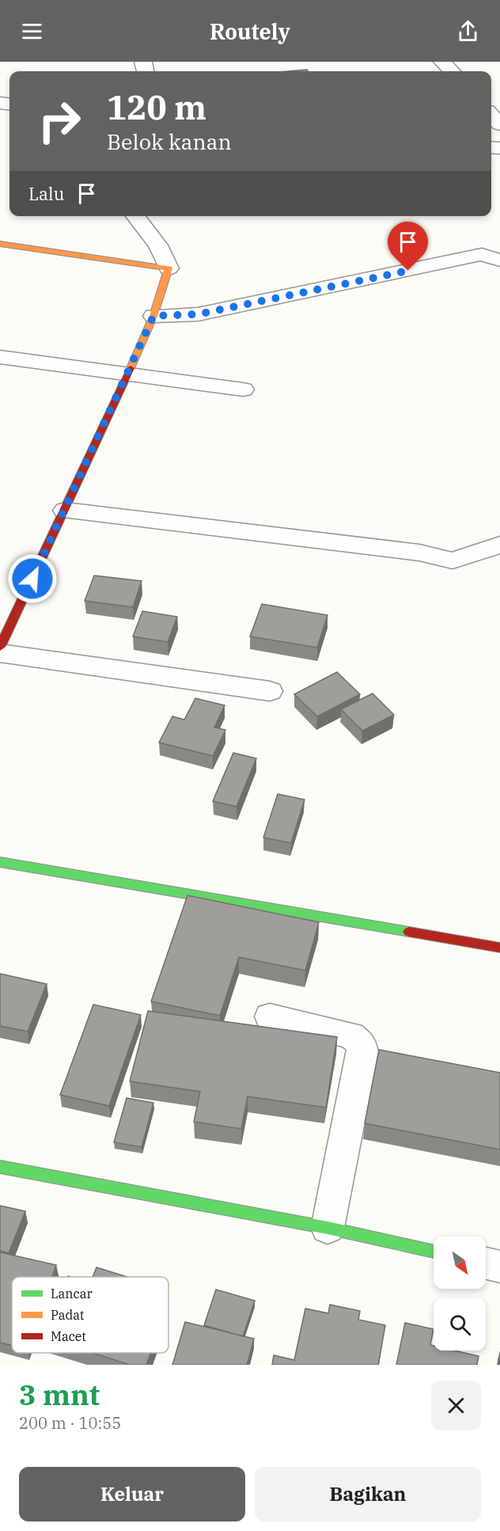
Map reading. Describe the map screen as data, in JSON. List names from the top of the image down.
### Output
{
  "legend": ["Lancar", "Padat", "Macet"],
  "north": "bottom right",
  "page": {
    "header": "Routely",
    "turn": ["120 m", "Belok kanan"],
    "then": "Lalu",
    "heading": ["3 mnt", "200 m · 10:55"],
    "buttons": ["Keluar", "Bagikan"]
  }
}
